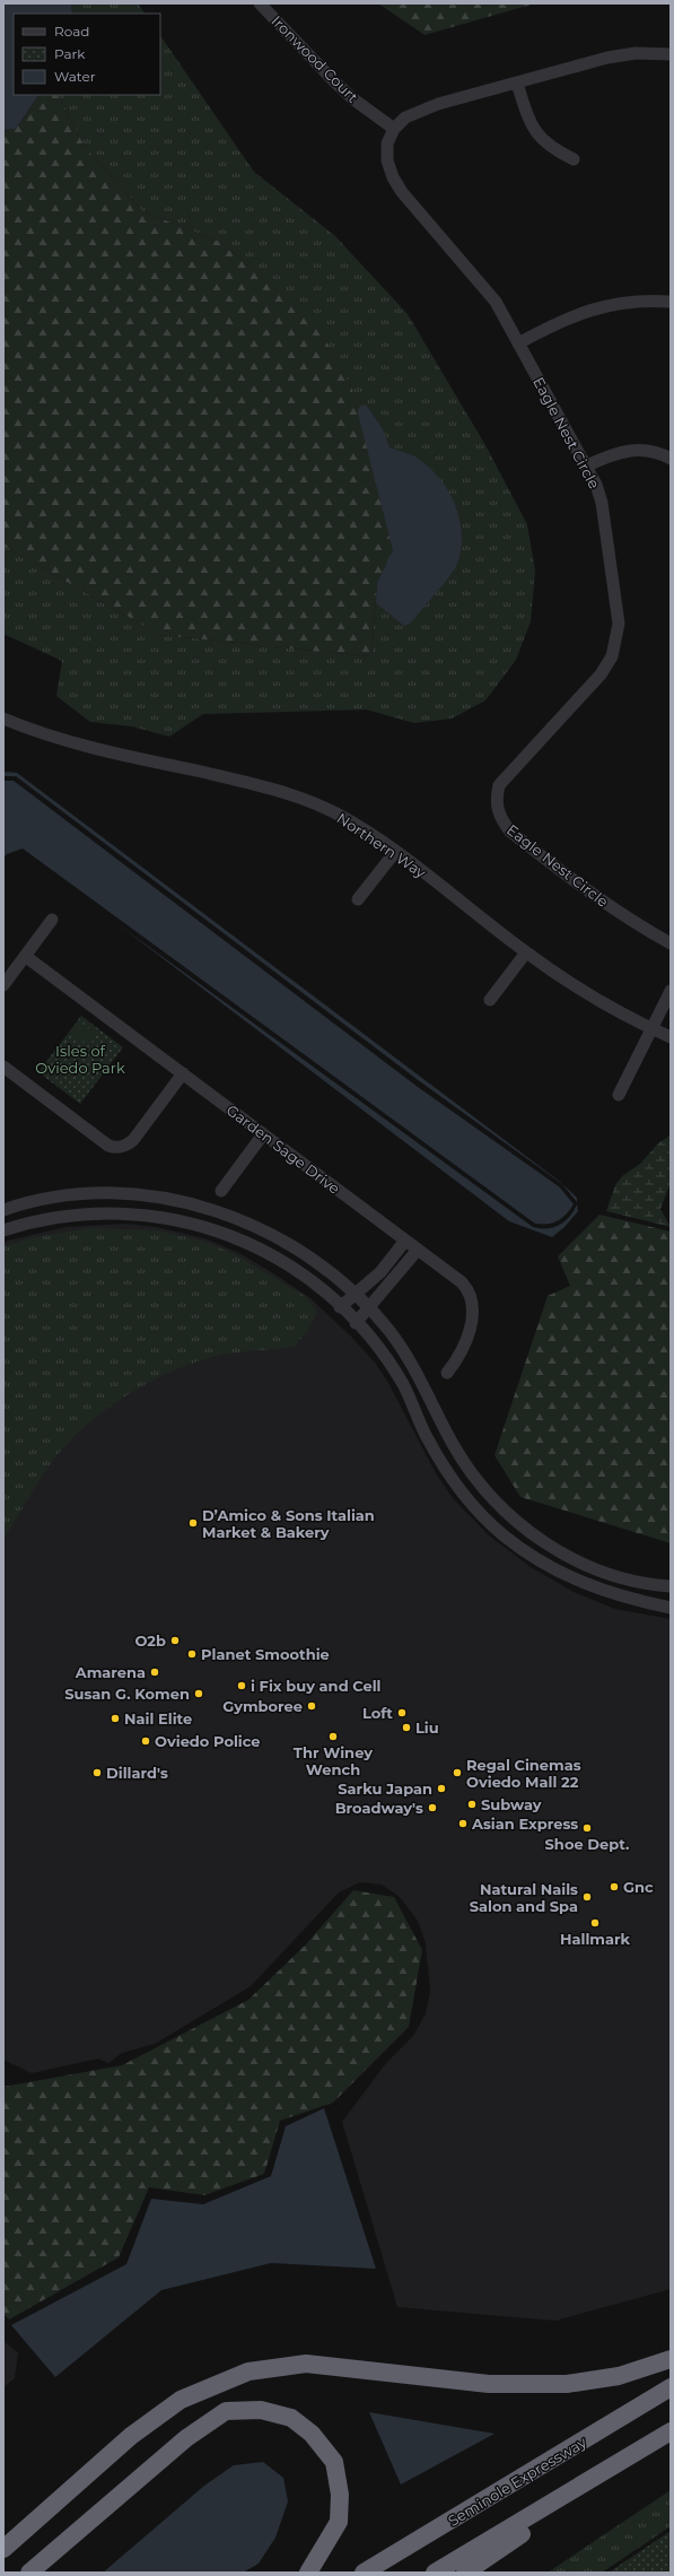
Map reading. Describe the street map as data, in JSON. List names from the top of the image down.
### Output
{
  "streets": {
    "highway": ["Seminole Expressway"],
    "street": [
      "Ironwood Court",
      "Eagle Nest Circle",
      "Northern Way",
      "Garden Sage Drive"
    ]
  },
  "crossings": [
    ["Ironwood Court", "Eagle Nest Circle"]
  ],
  "parks": ["Isles of Oviedo Park"],
  "places": [
    "D’Amico & Sons Italian Market & Bakery",
    "O2b",
    "Planet Smoothie",
    "Amarena",
    "i Fix buy and Cell",
    "Susan G. Komen",
    "Gymboree",
    "Loft",
    "Nail Elite",
    "Liu",
    "Thr Winey Wench",
    "Oviedo Police",
    "Dillard's",
    "Regal Cinemas Oviedo Mall 22",
    "Sarku Japan",
    "Subway",
    "Broadway's",
    "Asian Express",
    "Shoe Dept.",
    "Gnc",
    "Natural Nails Salon and Spa",
    "Hallmark"
  ],
  "legend": ["Road", "Park", "Water"]
}
